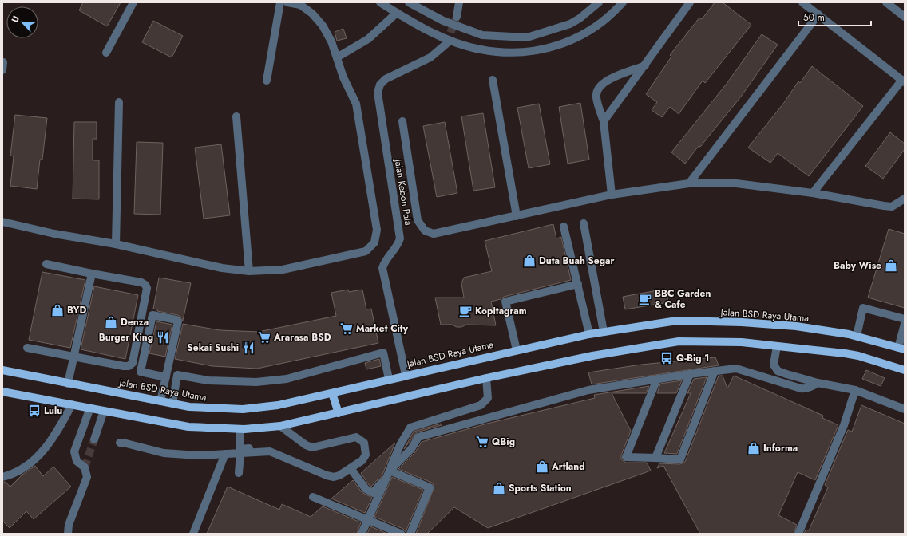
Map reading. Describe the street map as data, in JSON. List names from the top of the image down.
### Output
{
  "streets": {
    "main road": ["Jalan BSD Raya Utama"],
    "street": ["Jalan Kebon Pala"]
  },
  "crossings": [
    ["Jalan Kebon Pala", "Jalan BSD Raya Utama"]
  ],
  "places": {
    "shop": [
      "Duta Buah Segar",
      "Baby Wise",
      "BYD",
      "Denza",
      "Informa",
      "Artland",
      "Sports Station"
    ],
    "cafe": ["BBC Garden & Cafe", "Kopitagram"],
    "supermarket": ["Market City", "Ararasa BSD", "QBig"],
    "restaurant": ["Burger King", "Sekai Sushi"],
    "bus stop": ["Q-Big 1", "Lulu"]
  },
  "scale_bar": "50 m",
  "north": "top left"
}
